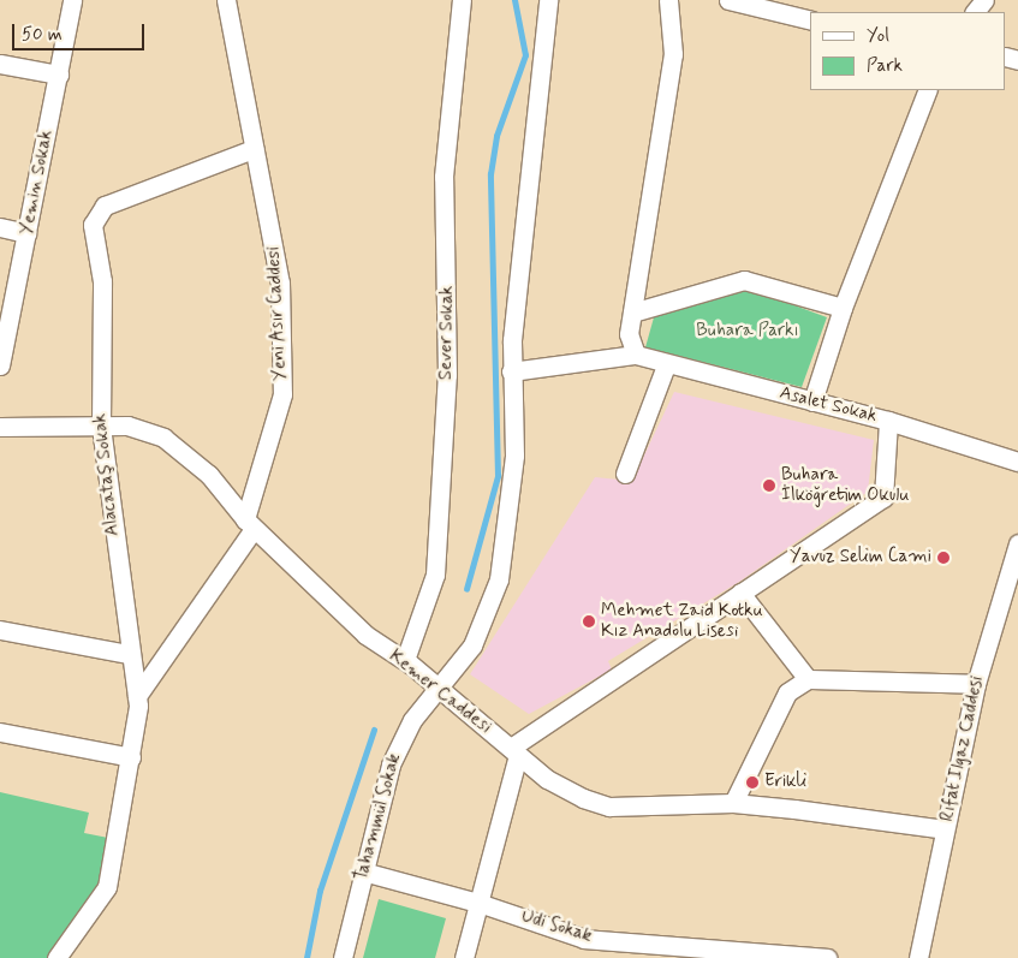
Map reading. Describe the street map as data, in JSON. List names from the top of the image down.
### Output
{
  "streets": {
    "street": [
      "Yemin Sokak",
      "Yeni Asır Caddesi",
      "Sever Sokak",
      "Asalet Sokak",
      "Alacataş Sokak",
      "Kemer Caddesi",
      "Rıfat Ilgaz Caddesi",
      "Tahammül Sokak",
      "Udi Sokak"
    ]
  },
  "crossings": [
    ["Yeni Asır Caddesi", "Alacataş Sokak"],
    ["Yeni Asır Caddesi", "Kemer Caddesi"],
    ["Sever Sokak", "Kemer Caddesi"],
    ["Alacataş Sokak", "Kemer Caddesi"],
    ["Kemer Caddesi", "Rıfat Ilgaz Caddesi"],
    ["Kemer Caddesi", "Tahammül Sokak"],
    ["Tahammül Sokak", "Udi Sokak"]
  ],
  "parks": ["Buhara Parkı"],
  "places": [
    "Buhara İlköğretim Okulu",
    "Yavuz Selim Cami",
    "Mehmet Zaid Kotku Kız Anadolu Lisesi",
    "Erikli"
  ],
  "legend": ["Yol", "Park"],
  "scale_bar": "50 m"
}
